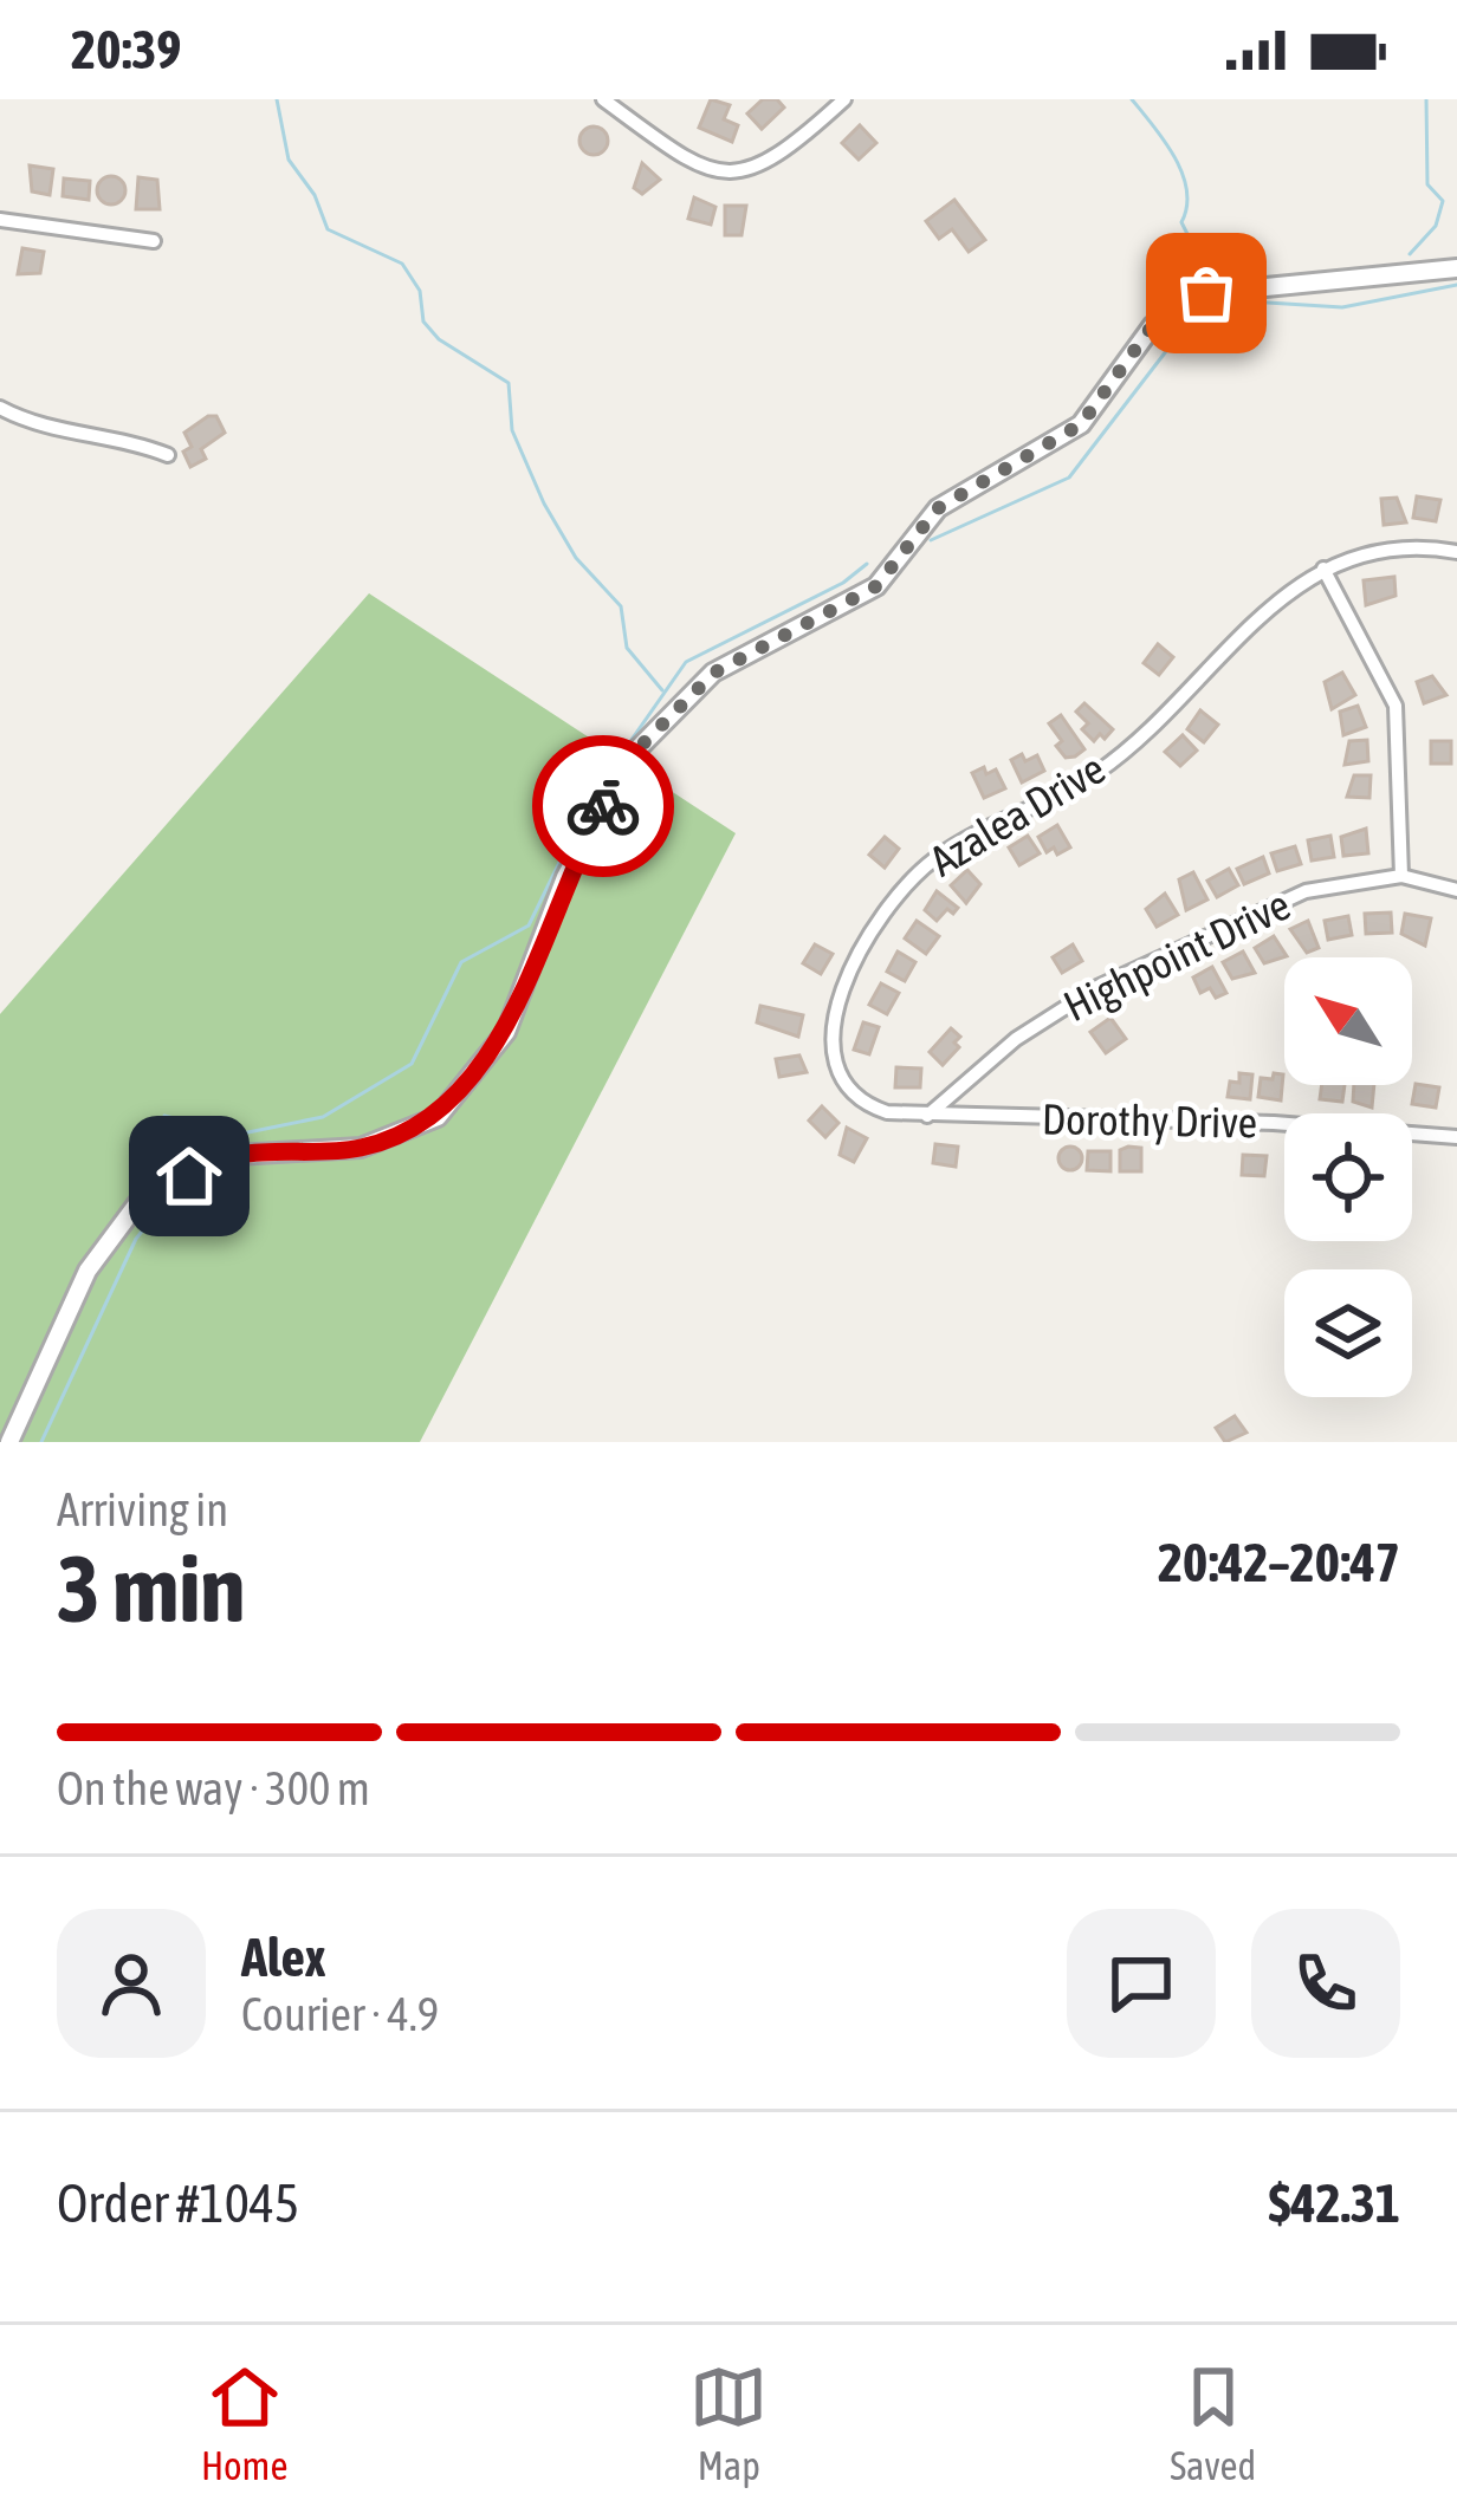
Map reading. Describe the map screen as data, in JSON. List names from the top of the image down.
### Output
{
  "streets": {
    "street": ["Azalea Drive", "Highpoint Drive", "Dorothy Drive"]
  },
  "crossings": [
    ["Azalea Drive", "Highpoint Drive"],
    ["Azalea Drive", "Dorothy Drive"],
    ["Highpoint Drive", "Dorothy Drive"]
  ],
  "north": "top left",
  "page": {
    "status": "20:39",
    "heading": ["3 min", "Arriving in", "20:42–20:47"],
    "panel": [
      "Alex",
      "Courier · 4.9",
      "Order #1045",
      "$42.31"
    ],
    "bar": "On the way · 300 m",
    "tabs": ["Home", "Map", "Saved"]
  }
}
